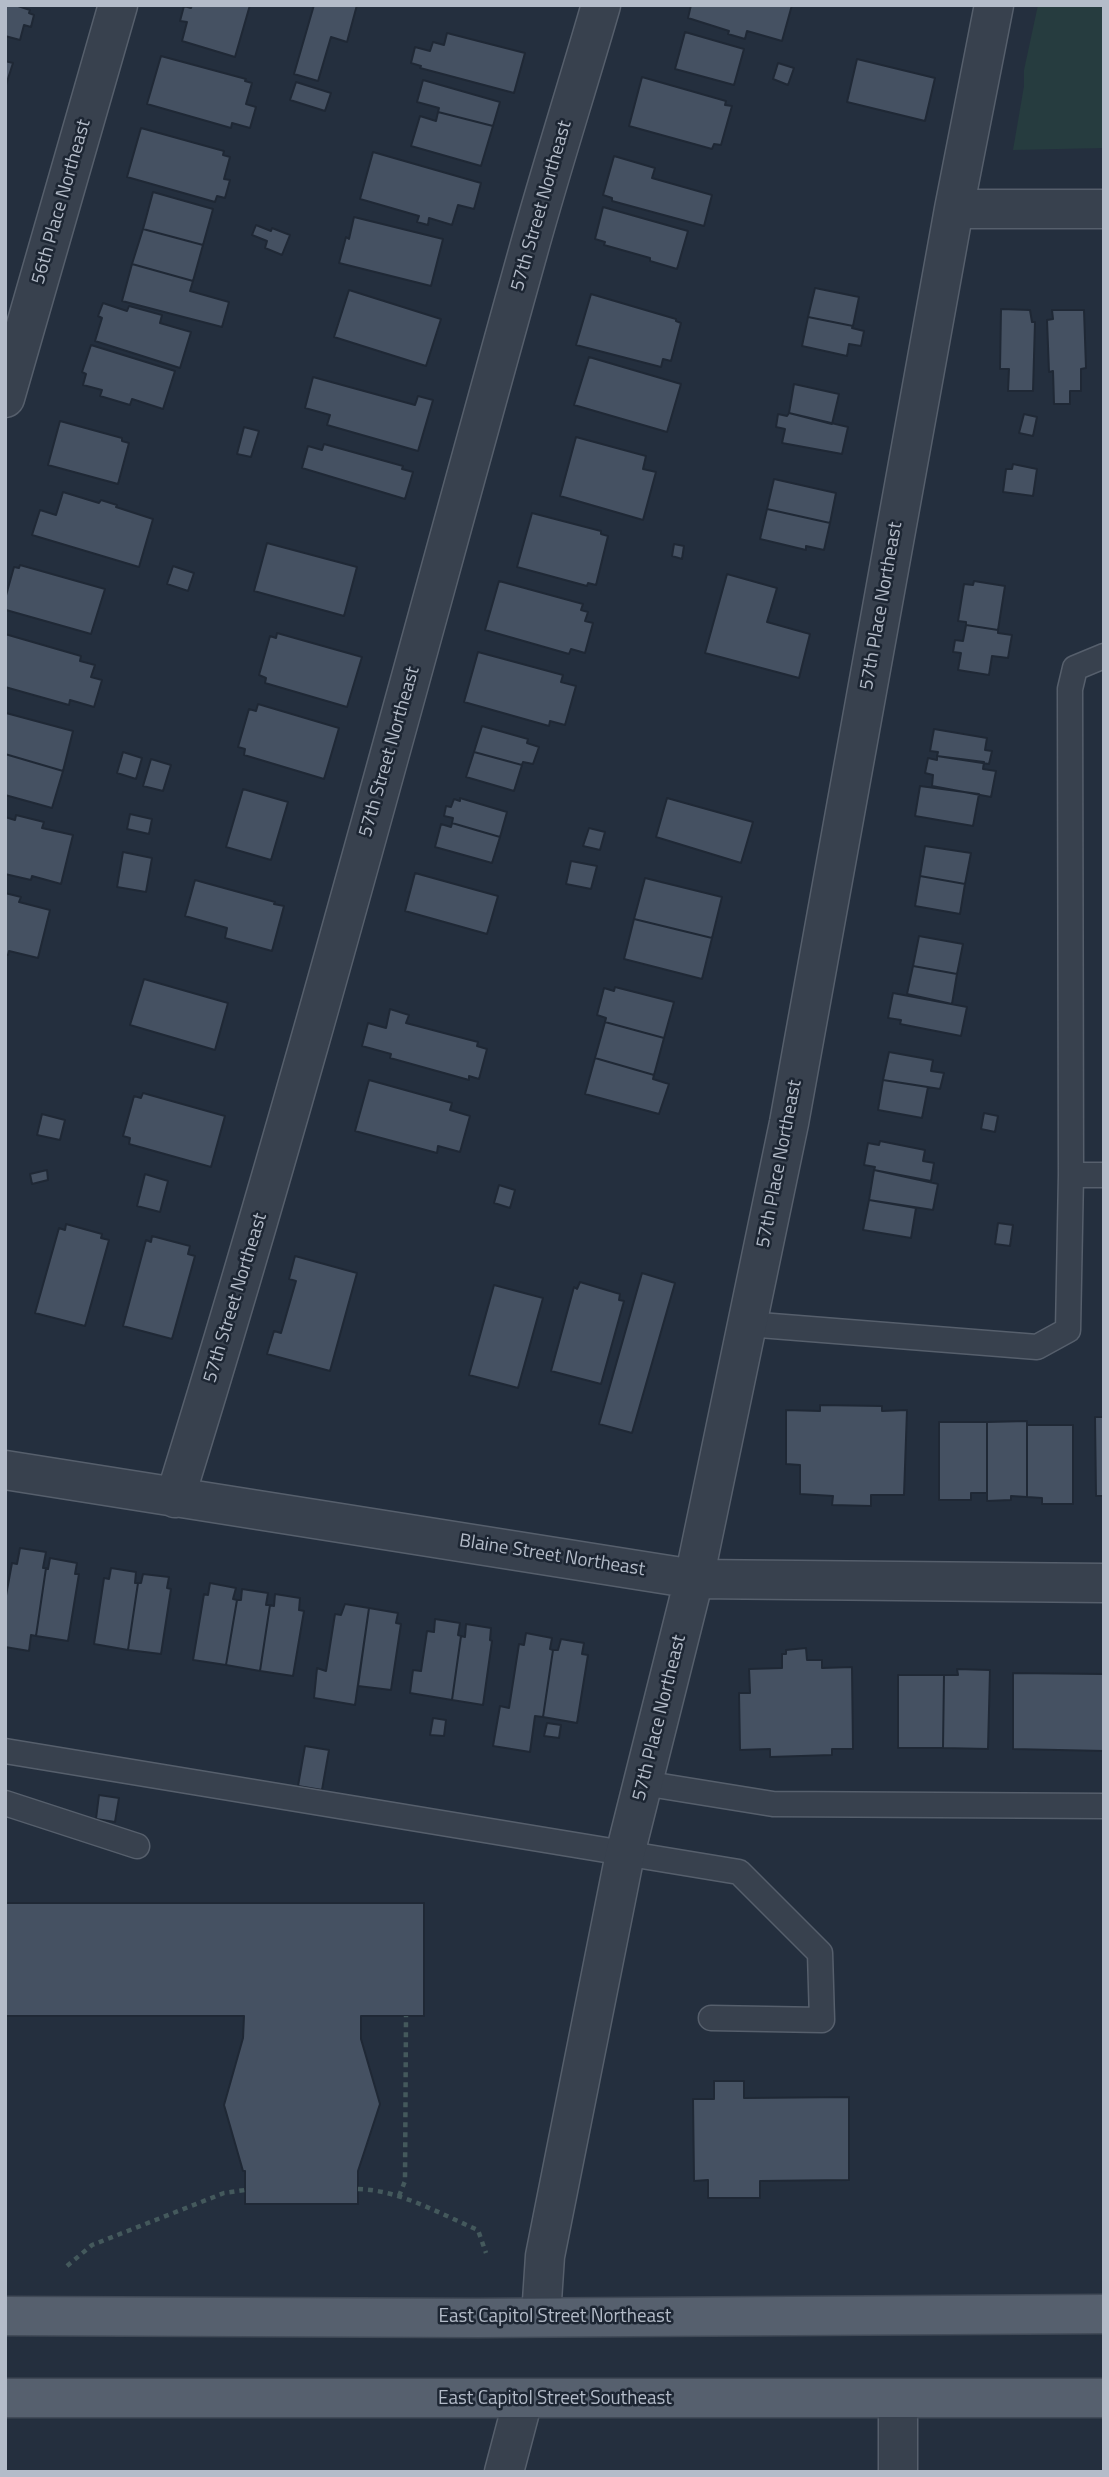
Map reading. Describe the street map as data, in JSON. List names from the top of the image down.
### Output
{
  "streets": {
    "main road": ["East Capitol Street Northeast", "East Capitol Street Southeast"],
    "street": [
      "56th Place Northeast",
      "57th Street Northeast",
      "57th Place Northeast",
      "Blaine Street Northeast"
    ]
  },
  "crossings": [
    ["57th Street Northeast", "Blaine Street Northeast"],
    ["57th Place Northeast", "Blaine Street Northeast"],
    ["57th Place Northeast", "East Capitol Street Northeast"]
  ]
}
